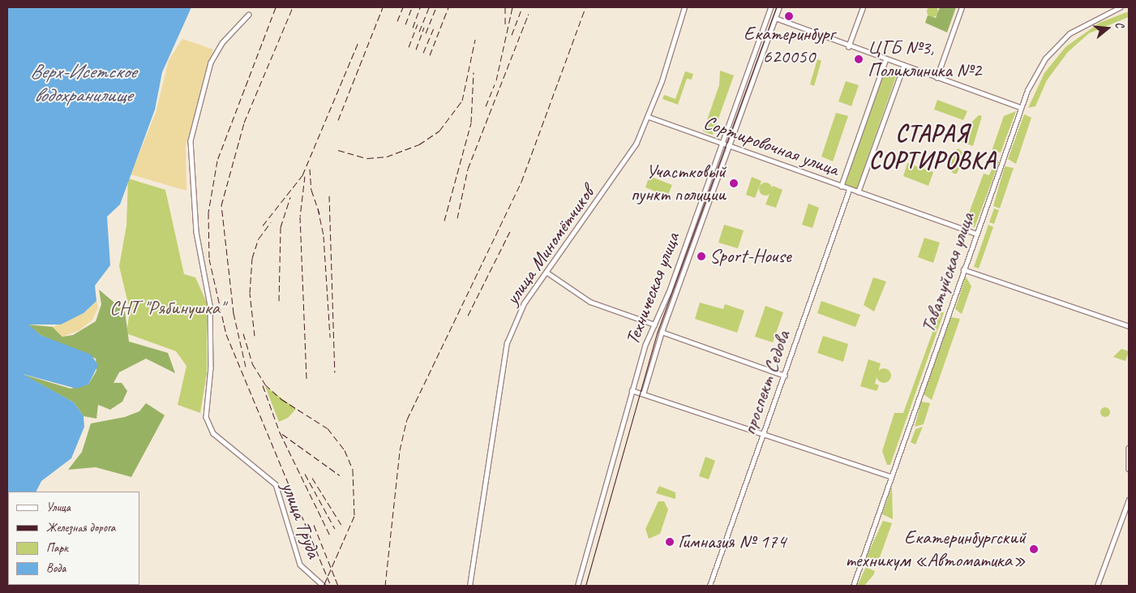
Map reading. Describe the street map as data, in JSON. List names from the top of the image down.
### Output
{
  "streets": {
    "main road": ["Таватуйская улица", "Техническая улица"],
    "street": [
      "Сортировочная улица",
      "улица Миномётчиков",
      "проспект Седова",
      "улица Труда"
    ]
  },
  "crossings": [
    ["Сортировочная улица", "улица Миномётчиков"],
    ["Сортировочная улица", "Таватуйская улица"],
    ["Сортировочная улица", "Техническая улица"],
    ["Сортировочная улица", "проспект Седова"]
  ],
  "districts": ["СТАРАЯ СОРТИРОВКА"],
  "water": ["Верх-Исетское водохранилище"],
  "parks": ["СНТ \"Рябинушка\""],
  "places": [
    "Екатеринбург 620050",
    "ЦГБ №3, Поликлиника №2",
    "Участковый пункт полиции",
    "Sport-House",
    "Гимназия № 174",
    "Екатеринбургский техникум «Автоматика»"
  ],
  "legend": [
    "Улица",
    "Железная дорога",
    "Парк",
    "Вода"
  ],
  "north": "right"
}
